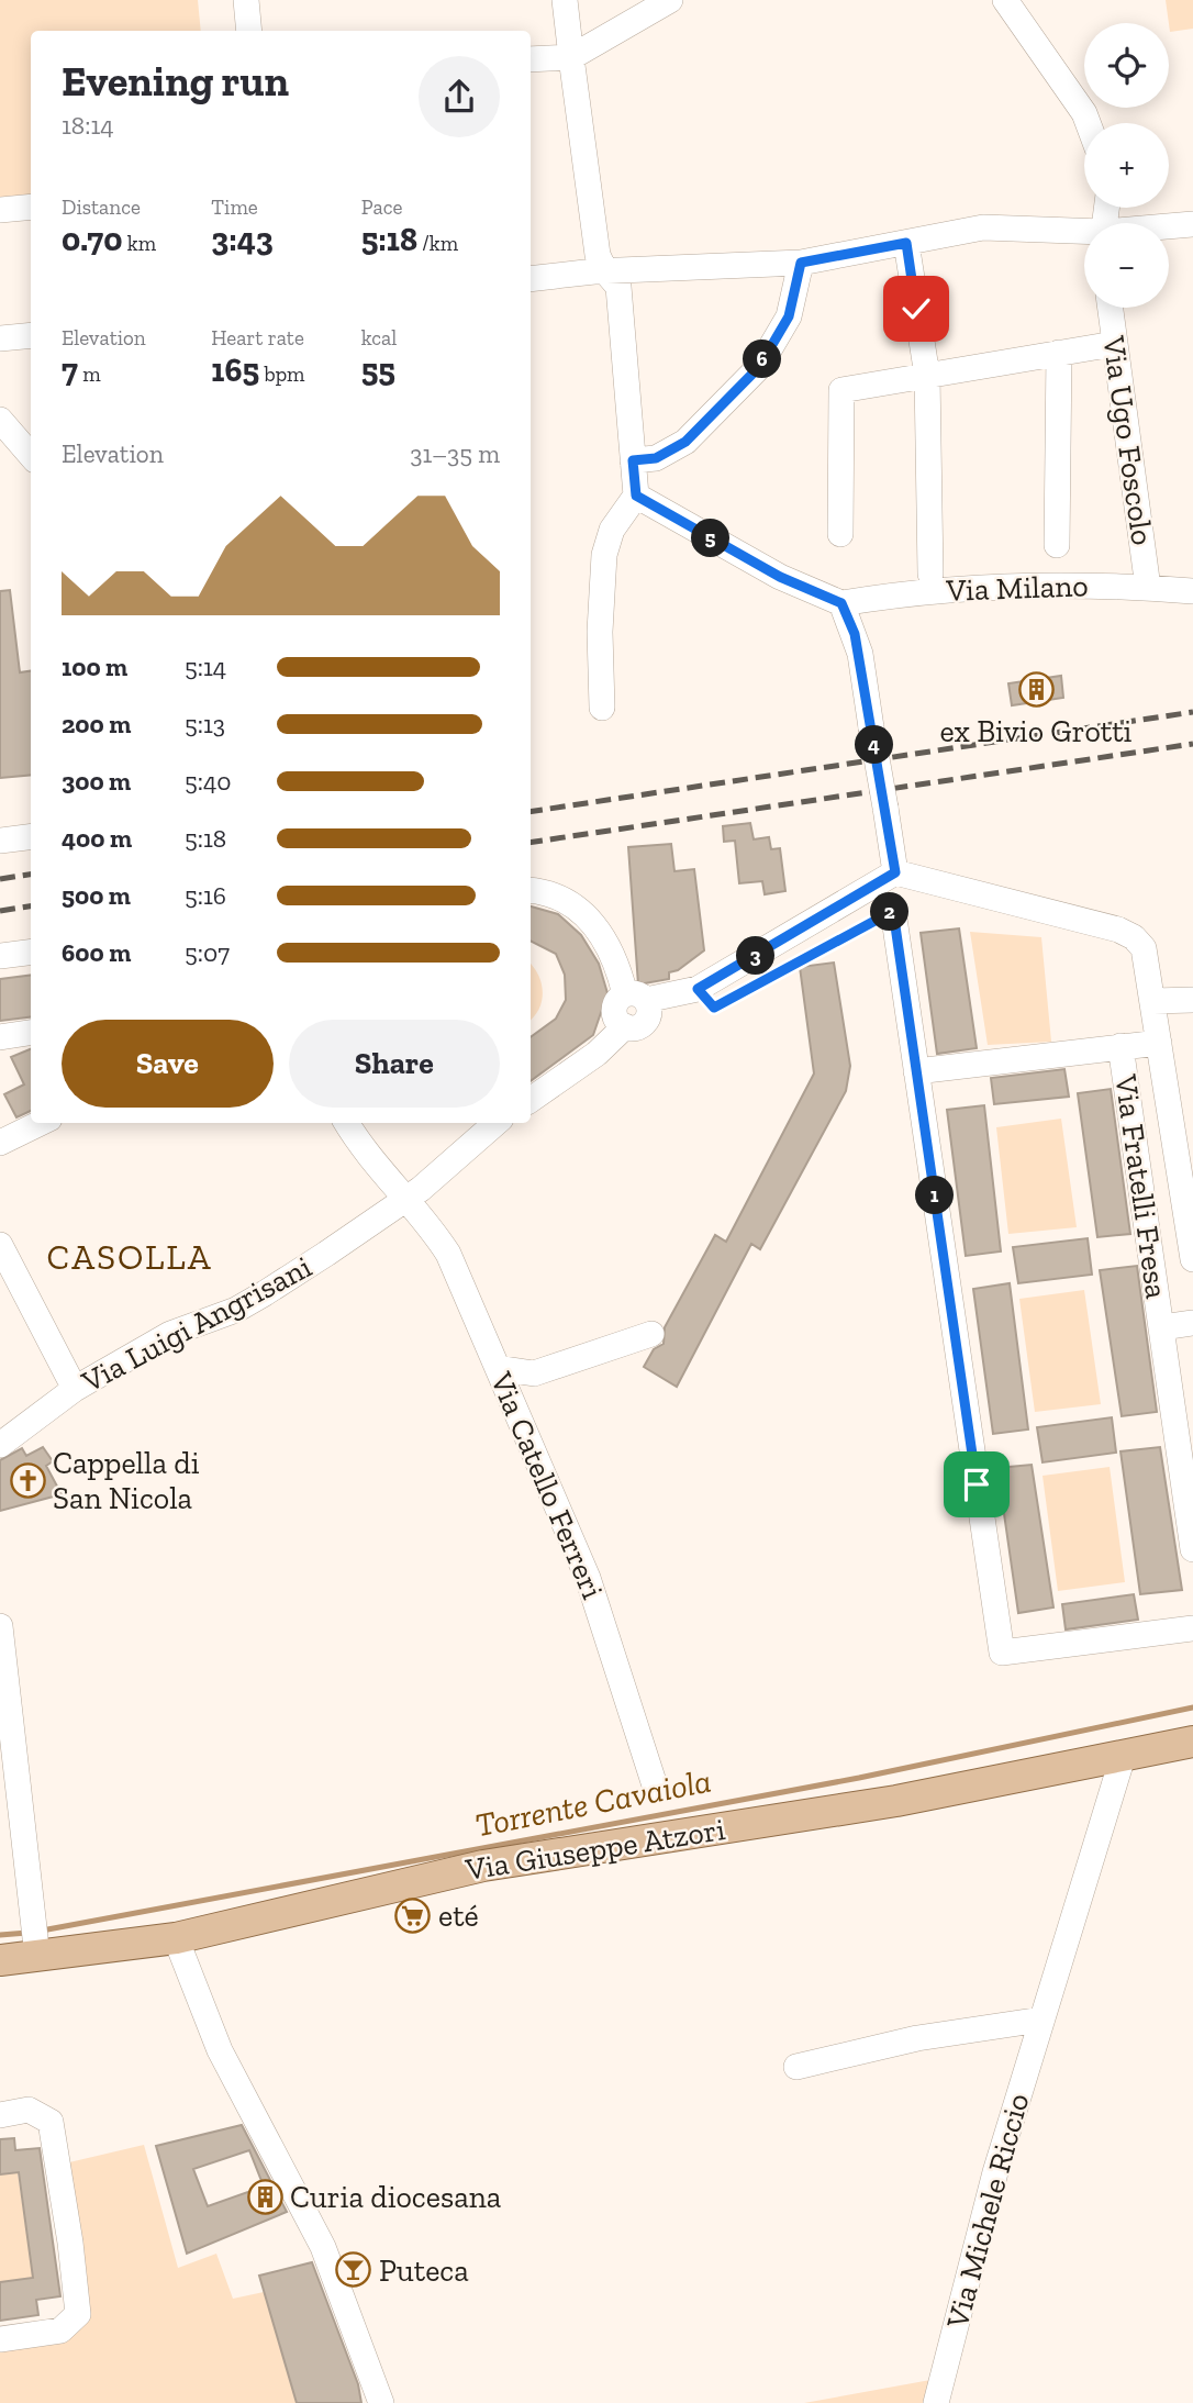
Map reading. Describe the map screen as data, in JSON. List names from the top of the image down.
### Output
{
  "streets": {
    "main road": ["Via Giuseppe Atzori"],
    "street": [
      "Via Ugo Foscolo",
      "Via Milano",
      "Via Fratelli Fresa",
      "Via Luigi Angrisani",
      "Via Catello Ferreri",
      "Via Michele Riccio"
    ]
  },
  "crossings": [
    ["Via Ugo Foscolo", "Via Milano"],
    ["Via Luigi Angrisani", "Via Catello Ferreri"],
    ["Via Giuseppe Atzori", "Via Michele Riccio"]
  ],
  "districts": ["CASOLLA"],
  "water": ["Torrente Cavaiola"],
  "places": {
    "building": ["ex Bivio Grotti", "Curia diocesana"],
    "church": ["Cappella di San Nicola"],
    "supermarket": ["eté"],
    "bar": ["Puteca"]
  },
  "page": {
    "map_buttons": ["+", "−"],
    "heading": ["Evening run", "18:14"],
    "stats": [
      ["Distance", "0.70 km"],
      ["Time", "3:43"],
      ["Pace", "5:18 /km"],
      ["Elevation", "7 m"],
      ["Heart rate", "165 bpm"],
      ["kcal", "55"]
    ],
    "pins": [
      "6",
      "5",
      "4",
      "2",
      "3",
      "1"
    ],
    "chart": ["Elevation", "31–35 m"],
    "list": [
      {
        "name": "100 m",
        "note": "5:14"
      },
      {
        "name": "200 m",
        "note": "5:13"
      },
      {
        "name": "300 m",
        "note": "5:40"
      },
      {
        "name": "400 m",
        "note": "5:18"
      },
      {
        "name": "500 m",
        "note": "5:16"
      },
      {
        "name": "600 m",
        "note": "5:07"
      }
    ],
    "buttons": ["Save", "Share"]
  }
}
